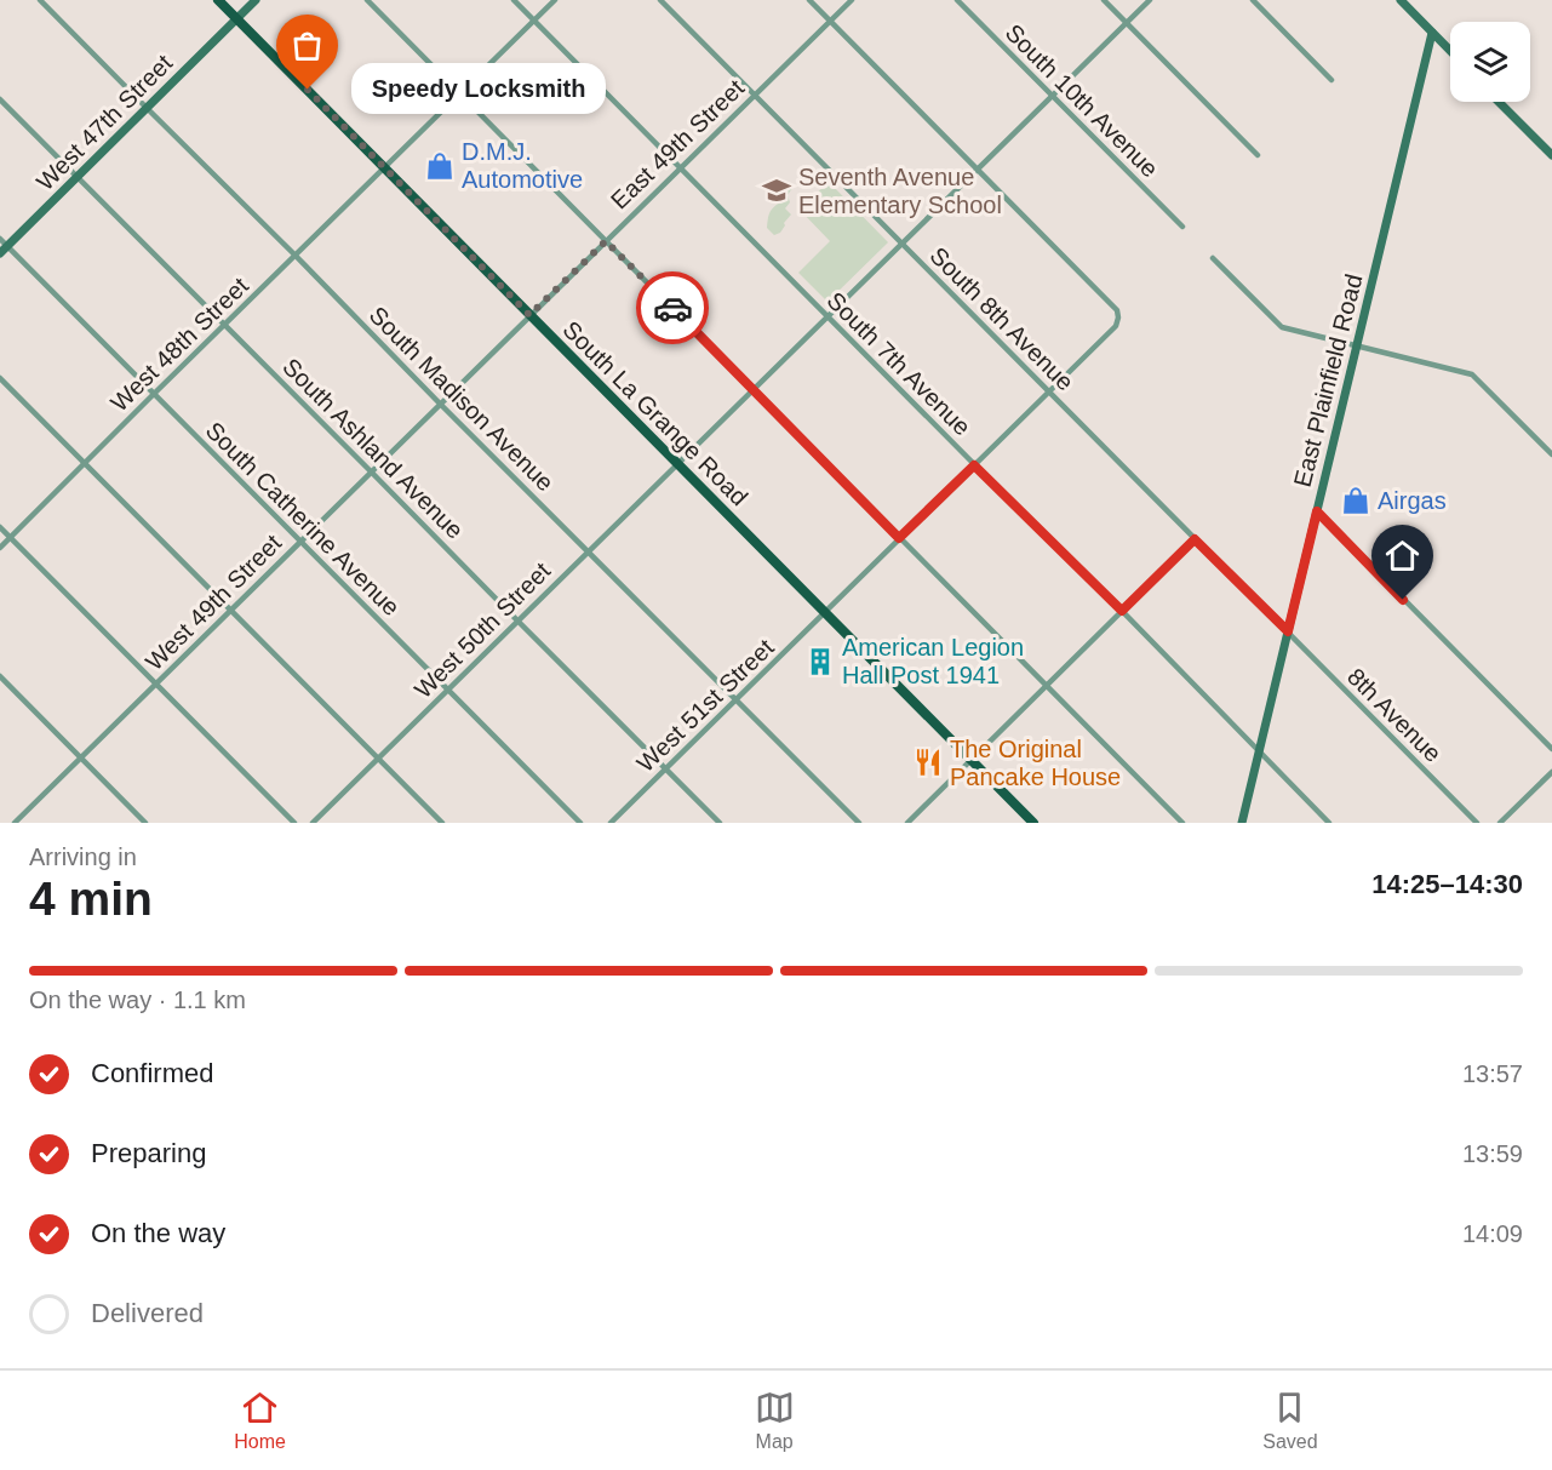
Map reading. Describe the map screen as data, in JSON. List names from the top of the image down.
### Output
{
  "streets": {
    "main road": ["West 47th Street", "East Plainfield Road", "South La Grange Road"],
    "street": [
      "South 10th Avenue",
      "East 49th Street",
      "South 8th Avenue",
      "West 48th Street",
      "South 7th Avenue",
      "South Madison Avenue",
      "South Ashland Avenue",
      "South Catherine Avenue",
      "West 49th Street",
      "West 50th Street",
      "West 51st Street",
      "8th Avenue"
    ]
  },
  "crossings": [
    ["South 10th Avenue", "West 50th Street"],
    ["West 47th Street", "South Madison Avenue"],
    ["West 47th Street", "South La Grange Road"],
    ["West 47th Street", "South Ashland Avenue"],
    ["West 47th Street", "South Catherine Avenue"],
    ["East 49th Street", "South 8th Avenue"],
    ["East 49th Street", "South 7th Avenue"],
    ["East 49th Street", "South La Grange Road"],
    ["East 49th Street", "West 49th Street"],
    ["South 8th Avenue", "East Plainfield Road"],
    ["South 8th Avenue", "West 50th Street"],
    ["South 8th Avenue", "West 51st Street"],
    ["South 8th Avenue", "8th Avenue"],
    ["West 48th Street", "South 7th Avenue"],
    ["West 48th Street", "South Madison Avenue"],
    ["West 48th Street", "South La Grange Road"],
    ["West 48th Street", "South Ashland Avenue"],
    ["West 48th Street", "South Catherine Avenue"],
    ["South 7th Avenue", "East Plainfield Road"],
    ["South 7th Avenue", "West 50th Street"],
    ["South 7th Avenue", "West 51st Street"],
    ["East Plainfield Road", "8th Avenue"],
    ["South Madison Avenue", "West 49th Street"],
    ["South Madison Avenue", "West 50th Street"],
    ["South Madison Avenue", "West 51st Street"],
    ["South La Grange Road", "West 49th Street"],
    ["South La Grange Road", "West 50th Street"],
    ["South La Grange Road", "West 51st Street"],
    ["South Ashland Avenue", "West 49th Street"],
    ["South Ashland Avenue", "West 50th Street"],
    ["South Ashland Avenue", "West 51st Street"],
    ["South Catherine Avenue", "West 49th Street"],
    ["South Catherine Avenue", "West 50th Street"],
    ["West 50th Street", "West 51st Street"]
  ],
  "places": {
    "other": ["Speedy Locksmith"],
    "shop": ["D.M.J. Automotive", "Airgas"],
    "school or university": ["Seventh Avenue Elementary School"],
    "building": ["American Legion Hall Post 1941"],
    "restaurant": ["The Original Pancake House"]
  },
  "page": {
    "bubble": "Speedy Locksmith",
    "heading": ["4 min", "Arriving in", "14:25–14:30"],
    "bar": "On the way · 1.1 km",
    "list": [
      ["Confirmed", "13:57"],
      ["Preparing", "13:59"],
      ["On the way", "14:09"],
      "Delivered"
    ],
    "tabs": ["Home", "Map", "Saved"]
  }
}
